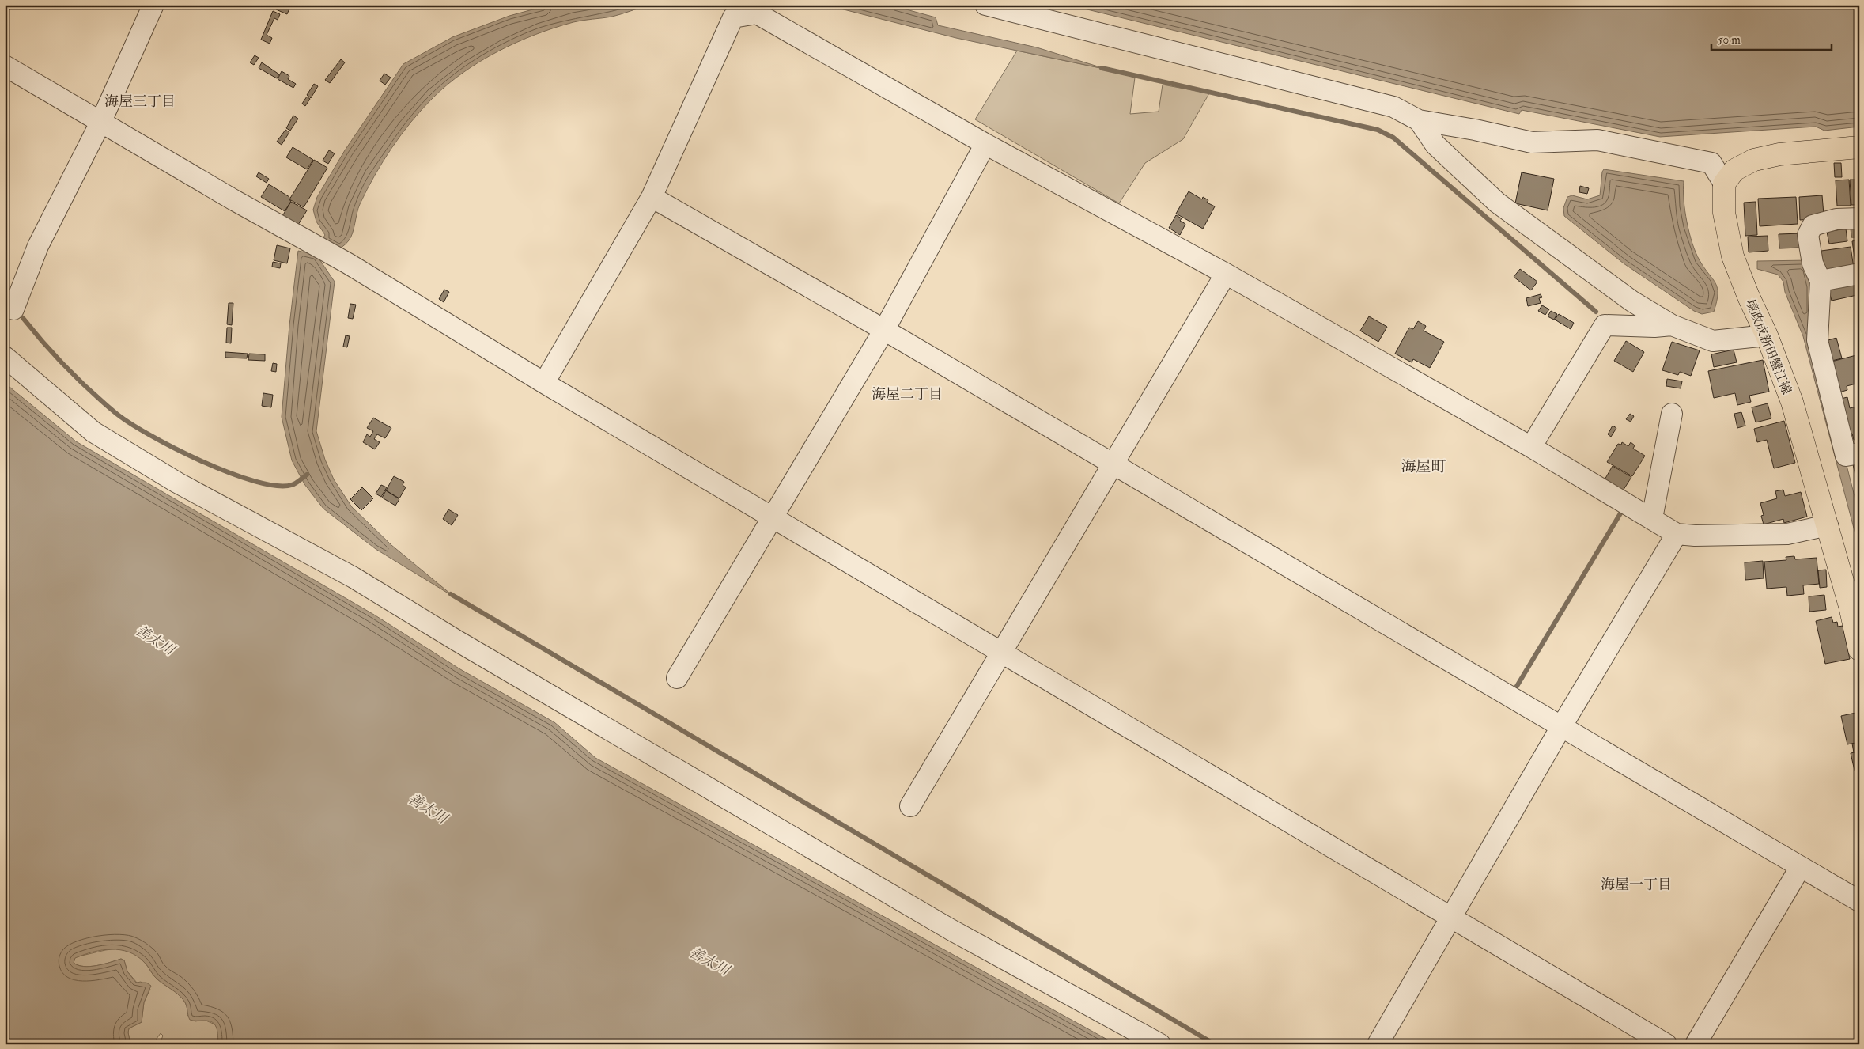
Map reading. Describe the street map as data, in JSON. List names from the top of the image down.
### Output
{
  "streets": {
    "main road": ["境政成新田蟹江線"]
  },
  "districts": [
    "海屋三丁目",
    "海屋二丁目",
    "海屋町",
    "海屋一丁目"
  ],
  "water": ["善太川"],
  "scale_bar": "50 m"
}
